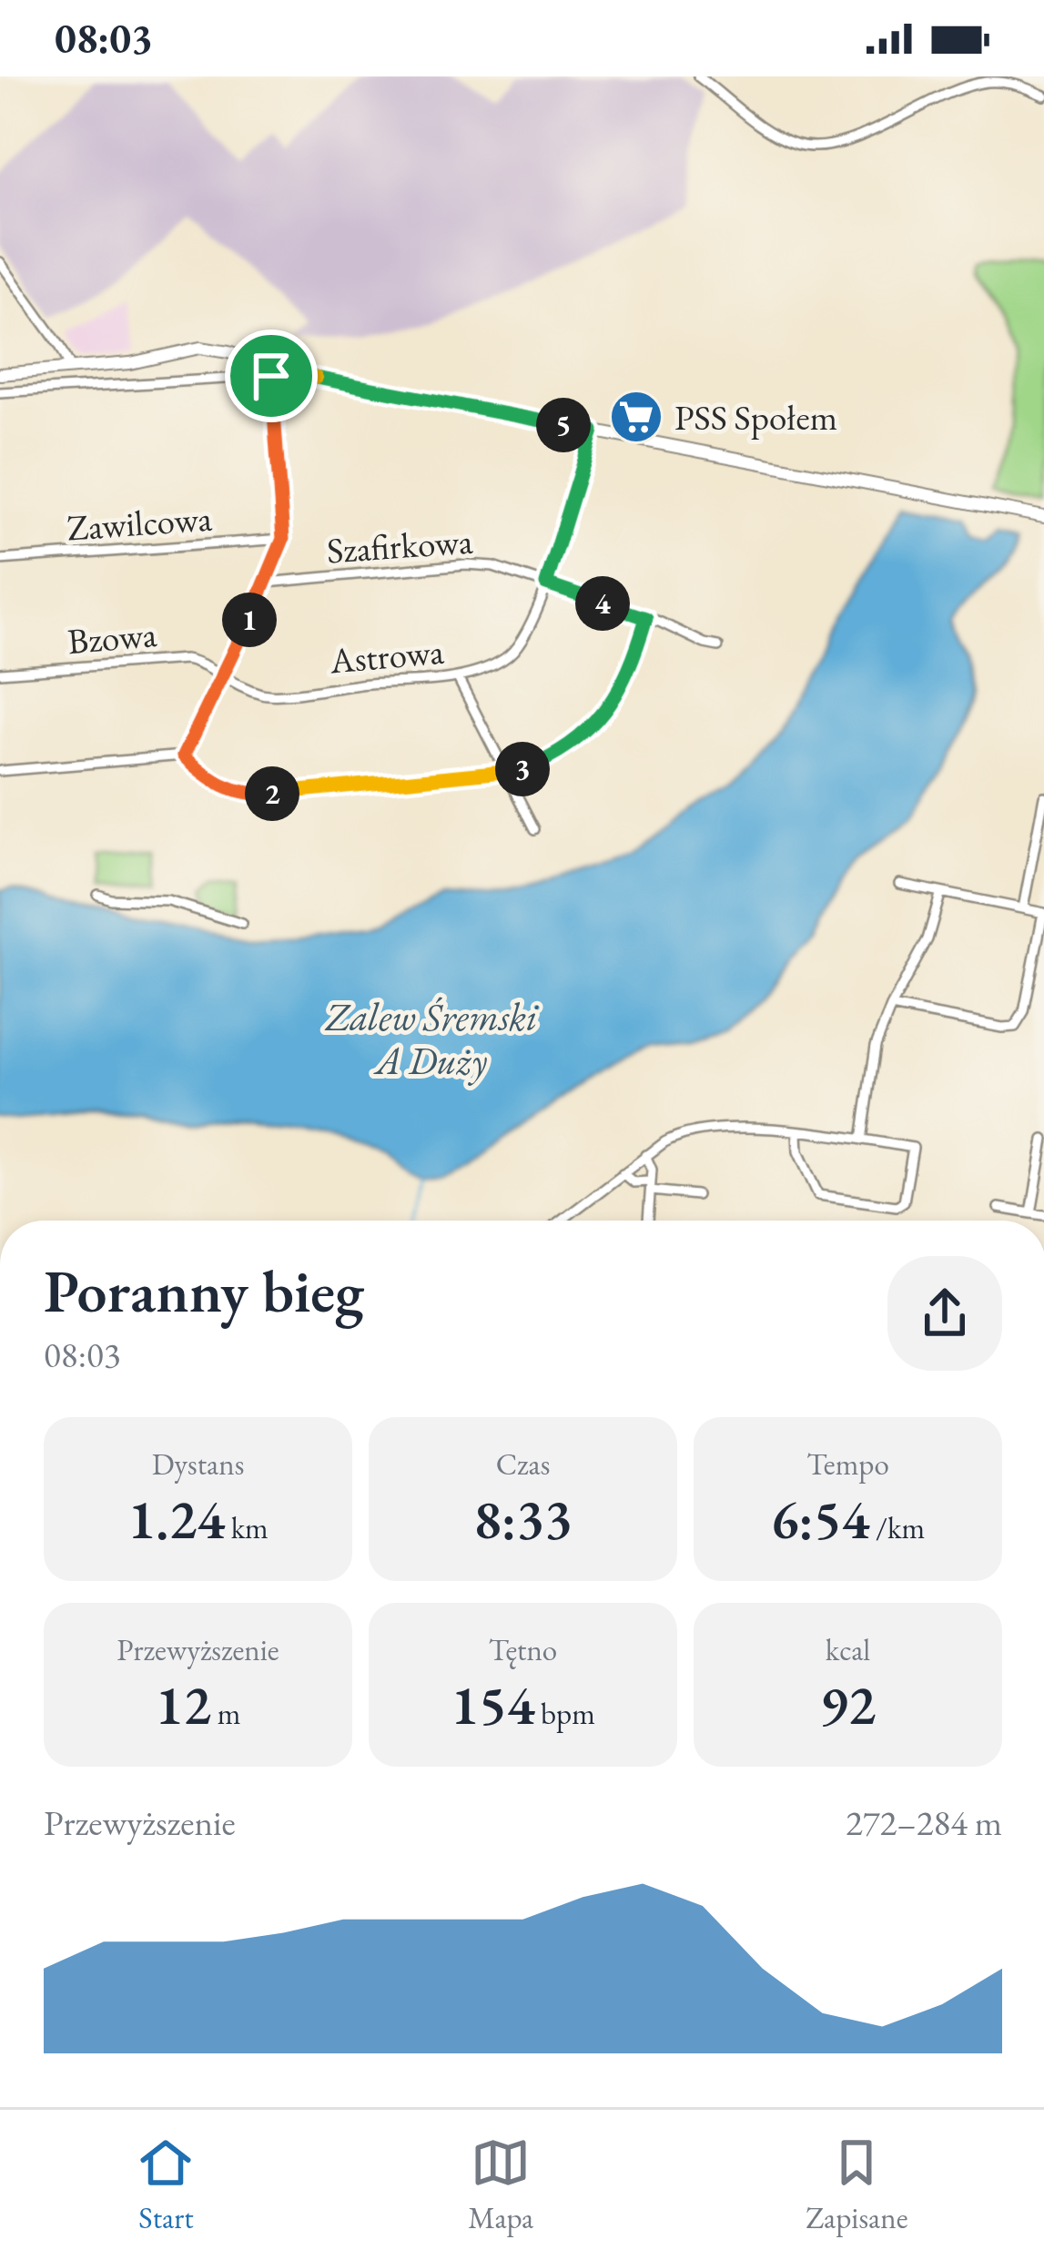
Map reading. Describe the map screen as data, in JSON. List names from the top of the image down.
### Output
{
  "streets": {
    "street": [
      "Zawilcowa",
      "Szafirkowa",
      "Bzowa",
      "Astrowa"
    ]
  },
  "crossings": [
    ["Szafirkowa", "Astrowa"],
    ["Bzowa", "Astrowa"]
  ],
  "water": ["Zalew Śremski A Duży"],
  "places": {
    "supermarket": ["PSS Społem"]
  },
  "page": {
    "status": "08:03",
    "pins": [
      "5",
      "4",
      "1",
      "3",
      "2"
    ],
    "heading": ["Poranny bieg", "08:03"],
    "stats": [
      ["Dystans", "1.24 km"],
      ["Czas", "8:33"],
      ["Tempo", "6:54 /km"],
      ["Przewyższenie", "12 m"],
      ["Tętno", "154 bpm"],
      ["kcal", "92"]
    ],
    "chart": ["Przewyższenie", "272–284 m"],
    "tabs": ["Start", "Mapa", "Zapisane"]
  }
}
